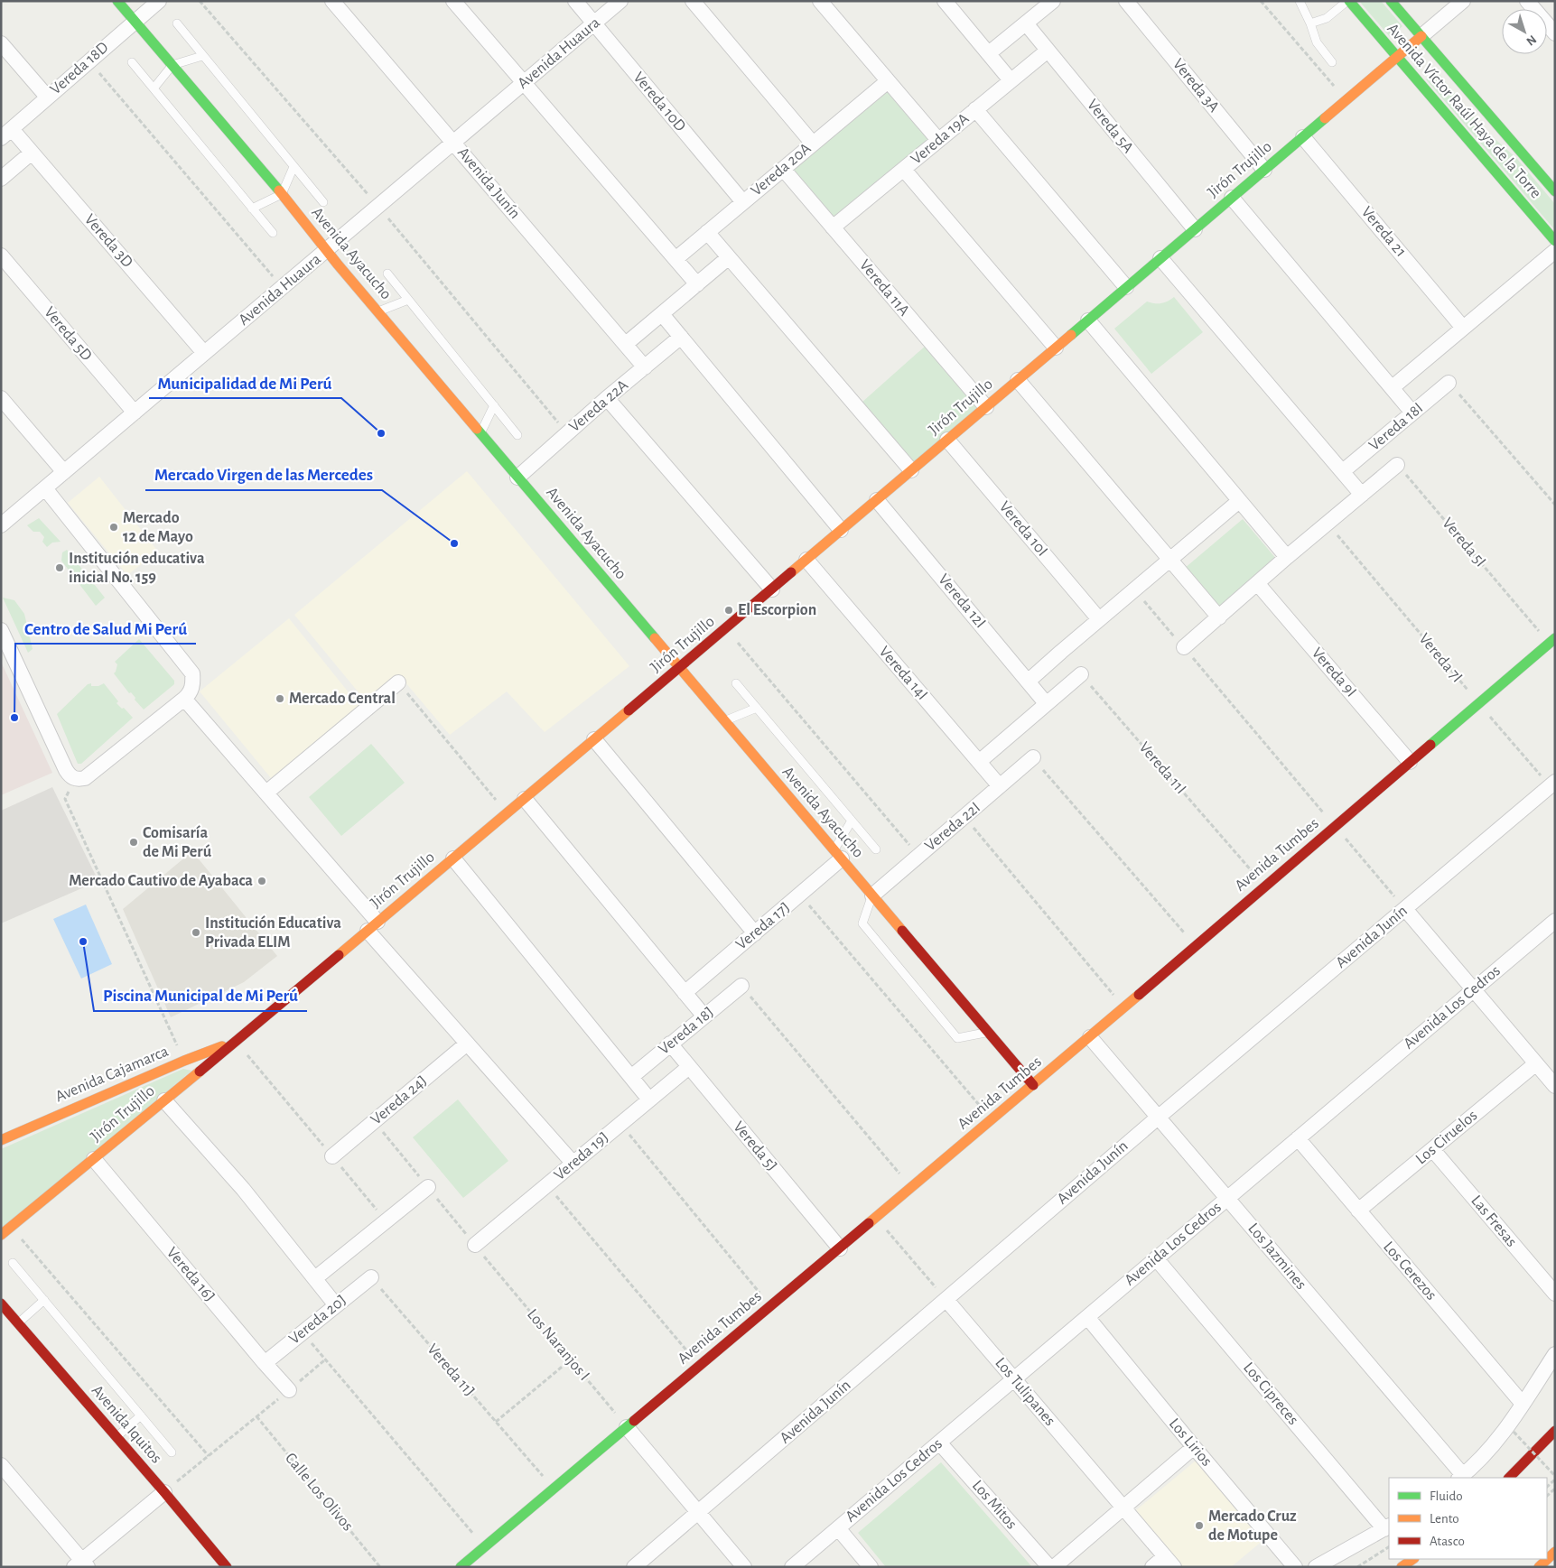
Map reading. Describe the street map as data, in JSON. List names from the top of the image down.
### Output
{
  "streets": {
    "main road": [
      "Avenida Víctor Raúl Haya de la Torre",
      "Jirón Trujillo",
      "Avenida Ayacucho",
      "Avenida Tumbes",
      "Avenida Cajamarca",
      "Avenida Iquitos"
    ],
    "street": [
      "Avenida Huaura",
      "Vereda 18D",
      "Vereda 3A",
      "Vereda 10D",
      "Vereda 5A",
      "Vereda 19A",
      "Vereda 20A",
      "Avenida Junín",
      "Vereda 21",
      "Vereda 3D",
      "Vereda 11A",
      "Vereda 5D",
      "Vereda 22A",
      "Vereda 18I",
      "Vereda 10I",
      "Vereda 12I",
      "Vereda 9I",
      "Vereda 14I",
      "Vereda 22I",
      "Vereda 17J",
      "Avenida Los Cedros",
      "Vereda 18J",
      "Vereda 24J",
      "Los Ciruelos",
      "Vereda 5J",
      "Vereda 19J",
      "Las Fresas",
      "Los Jazmines",
      "Los Cerezos",
      "Vereda 16J",
      "Vereda 20J",
      "Los Tulipanes",
      "Los Cipreces",
      "Los Lirios",
      "Los Mitos"
    ],
    "path": [
      "Vereda 5I",
      "Vereda 7I",
      "Vereda 11I",
      "Los Naranjos I",
      "Vereda 11J",
      "Calle Los Olivos"
    ]
  },
  "crossings": [
    ["Avenida Huaura", "Vereda 10D"],
    ["Avenida Huaura", "Avenida Junín"],
    ["Avenida Huaura", "Vereda 3D"],
    ["Avenida Huaura", "Avenida Ayacucho"],
    ["Avenida Huaura", "Vereda 5D"],
    ["Vereda 18D", "Vereda 3D"],
    ["Vereda 18D", "Avenida Ayacucho"],
    ["Vereda 3A", "Jirón Trujillo"],
    ["Vereda 10D", "Vereda 20A"],
    ["Avenida Víctor Raúl Haya de la Torre", "Jirón Trujillo"],
    ["Vereda 5A", "Vereda 19A"],
    ["Vereda 5A", "Jirón Trujillo"],
    ["Vereda 19A", "Vereda 11A"],
    ["Vereda 20A", "Vereda 11A"],
    ["Jirón Trujillo", "Vereda 21"],
    ["Jirón Trujillo", "Avenida Ayacucho"],
    ["Jirón Trujillo", "Vereda 11A"],
    ["Jirón Trujillo", "Vereda 10I"],
    ["Jirón Trujillo", "Vereda 12I"],
    ["Jirón Trujillo", "Vereda 14I"],
    ["Jirón Trujillo", "Avenida Cajamarca"],
    ["Jirón Trujillo", "Vereda 16J"],
    ["Avenida Junín", "Vereda 22A"],
    ["Avenida Junín", "Vereda 7I"],
    ["Avenida Junín", "Los Jazmines"],
    ["Avenida Junín", "Los Tulipanes"],
    ["Avenida Ayacucho", "Vereda 22A"],
    ["Avenida Ayacucho", "Vereda 22I"],
    ["Avenida Ayacucho", "Avenida Tumbes"],
    ["Avenida Ayacucho", "Vereda 17J"],
    ["Vereda 5I", "Avenida Tumbes"],
    ["Vereda 7I", "Avenida Tumbes"],
    ["Vereda 9I", "Avenida Tumbes"],
    ["Vereda 14I", "Vereda 22I"],
    ["Vereda 11I", "Avenida Tumbes"],
    ["Avenida Tumbes", "Vereda 5J"],
    ["Avenida Tumbes", "Los Jazmines"],
    ["Avenida Tumbes", "Los Naranjos I"],
    ["Avenida Tumbes", "Vereda 11J"],
    ["Avenida Los Cedros", "Los Jazmines"],
    ["Avenida Los Cedros", "Los Cerezos"],
    ["Avenida Los Cedros", "Los Tulipanes"],
    ["Avenida Los Cedros", "Los Cipreces"],
    ["Avenida Los Cedros", "Los Lirios"],
    ["Avenida Los Cedros", "Los Mitos"],
    ["Vereda 18J", "Vereda 5J"],
    ["Vereda 24J", "Los Naranjos I"],
    ["Los Ciruelos", "Las Fresas"],
    ["Los Ciruelos", "Los Cerezos"],
    ["Vereda 5J", "Vereda 19J"],
    ["Vereda 19J", "Los Naranjos I"],
    ["Vereda 16J", "Vereda 20J"],
    ["Vereda 20J", "Vereda 11J"]
  ],
  "places": [
    "Municipalidad de Mi Perú",
    "Mercado 12 de Mayo",
    "Mercado Virgen de las Mercedes",
    "Institución educativa inicial No. 159",
    "El Escorpion",
    "Mercado Central",
    "Centro de Salud Mi Perú",
    "Comisaría de Mi Perú",
    "Mercado Cautivo de Ayabaca",
    "Institución Educativa Privada ELIM",
    "Piscina Municipal de Mi Perú",
    "Mercado Cruz de Motupe"
  ],
  "legend": ["Fluido", "Lento", "Atasco"],
  "north": "bottom right"
}
